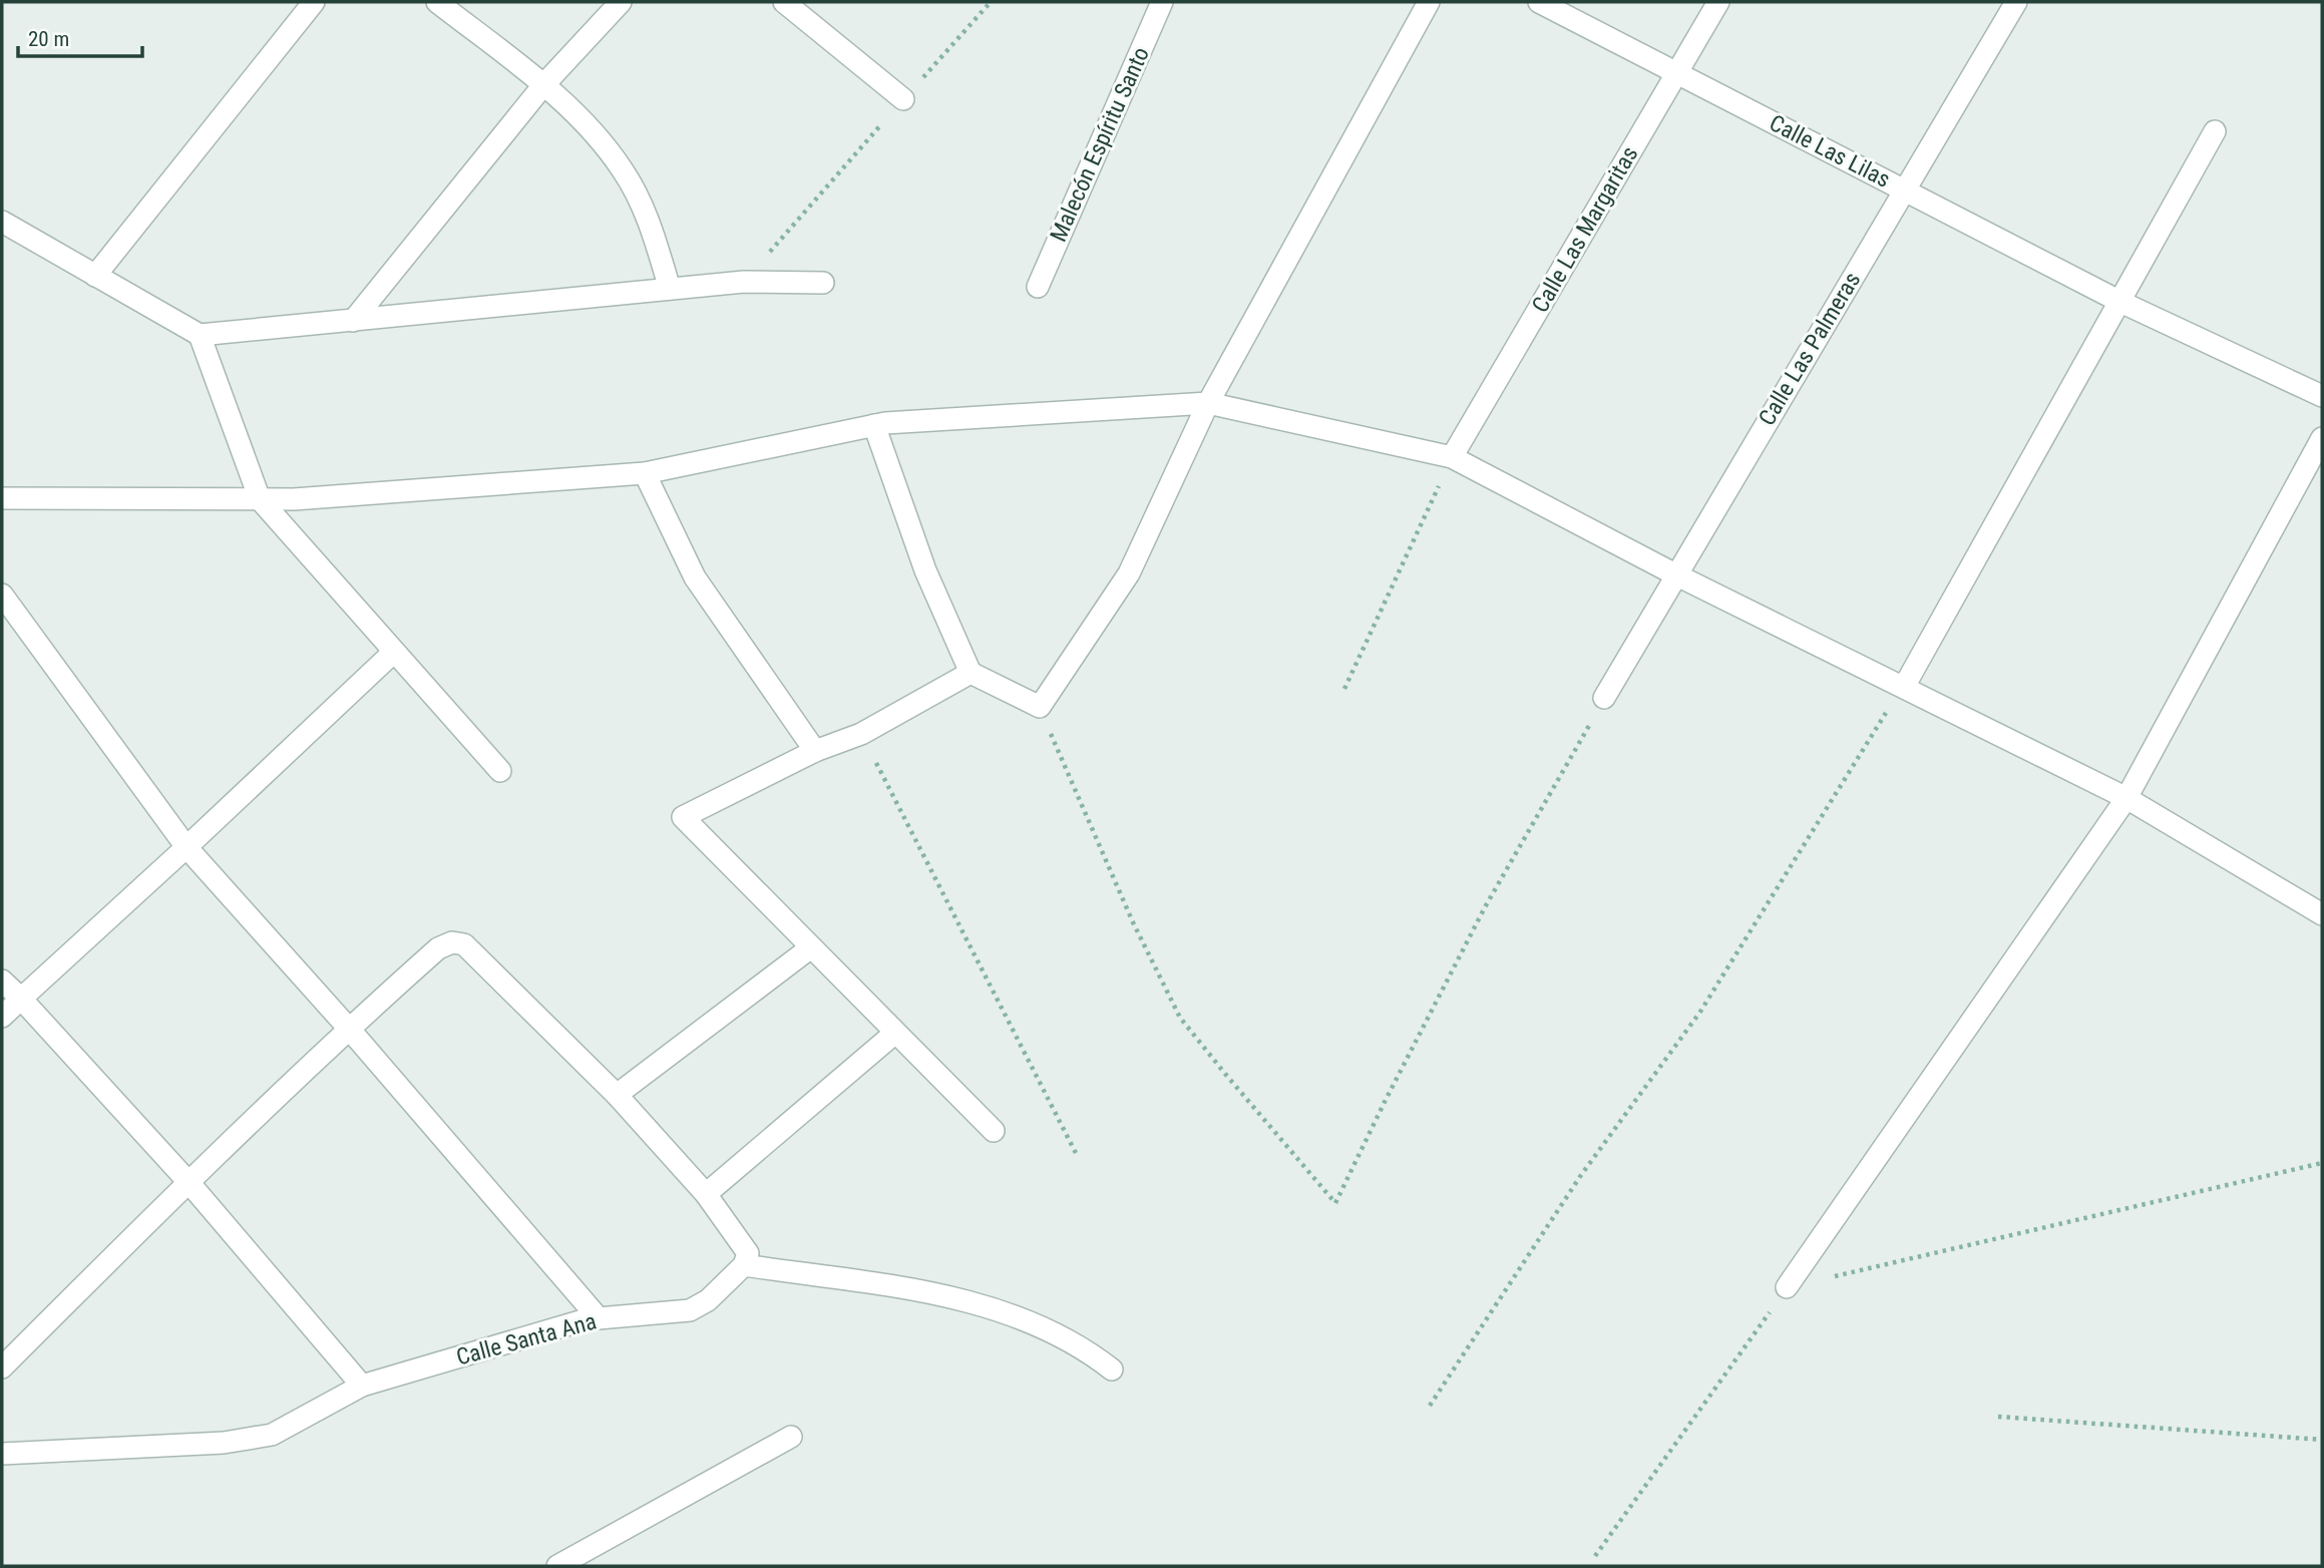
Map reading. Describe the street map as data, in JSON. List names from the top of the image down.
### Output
{
  "streets": {
    "street": [
      "Malecón Espíritu Santo",
      "Calle Las Lilas",
      "Calle Las Margaritas",
      "Calle Las Palmeras",
      "Calle Santa Ana"
    ]
  },
  "crossings": [
    ["Calle Las Lilas", "Calle Las Margaritas"],
    ["Calle Las Lilas", "Calle Las Palmeras"]
  ],
  "scale_bar": "20 m"
}
